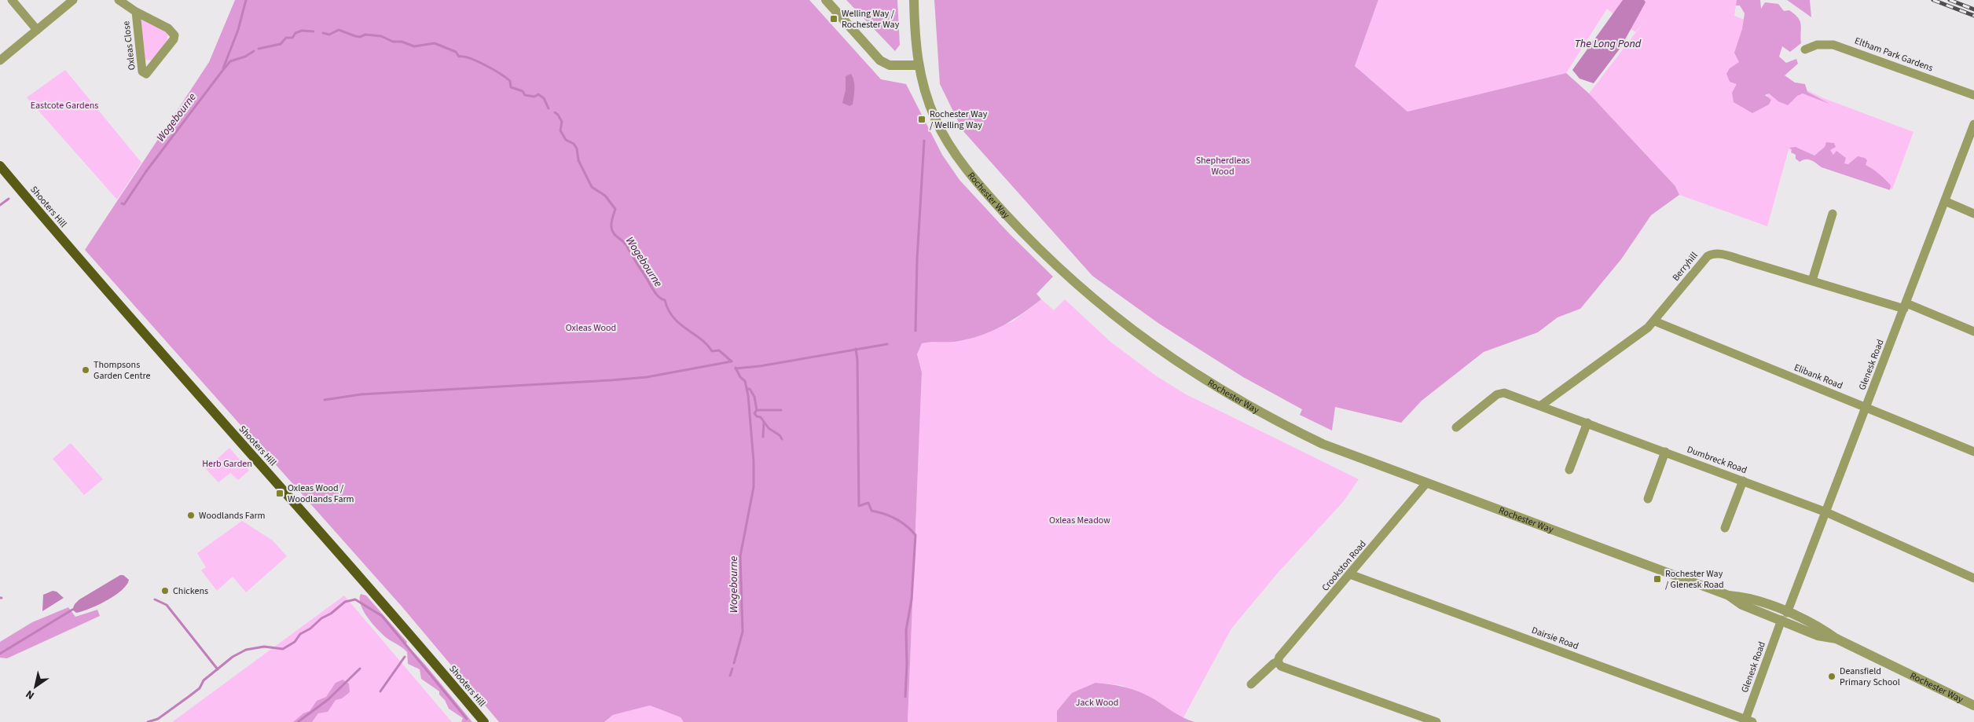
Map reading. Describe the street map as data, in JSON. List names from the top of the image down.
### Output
{
  "streets": {
    "main road": ["Shooters Hill"],
    "street": [
      "Oxleas Close",
      "Eltham Park Gardens",
      "Rochester Way",
      "Berryhill",
      "Glenesk Road",
      "Elibank Road",
      "Dumbreck Road",
      "Crookston Road",
      "Dairsie Road"
    ]
  },
  "crossings": [
    ["Rochester Way", "Glenesk Road"],
    ["Rochester Way", "Crookston Road"],
    ["Berryhill", "Glenesk Road"],
    ["Berryhill", "Elibank Road"],
    ["Berryhill", "Dumbreck Road"],
    ["Glenesk Road", "Elibank Road"],
    ["Glenesk Road", "Dumbreck Road"],
    ["Glenesk Road", "Dairsie Road"],
    ["Crookston Road", "Dairsie Road"]
  ],
  "water": ["The Long Pond", "Wogebourne"],
  "parks": [
    "Eastcote Gardens",
    "Shepherdleas Wood",
    "Oxleas Wood",
    "Herb Garden",
    "Oxleas Meadow",
    "Jack Wood"
  ],
  "places": {
    "transit": [
      "Welling Way / Rochester Way",
      "Rochester Way / Welling Way",
      "Oxleas Wood / Woodlands Farm",
      "Rochester Way / Glenesk Road"
    ],
    "other": [
      "Thompsons Garden Centre",
      "Woodlands Farm",
      "Chickens",
      "Deansfield Primary School"
    ]
  },
  "north": "bottom left"
}
